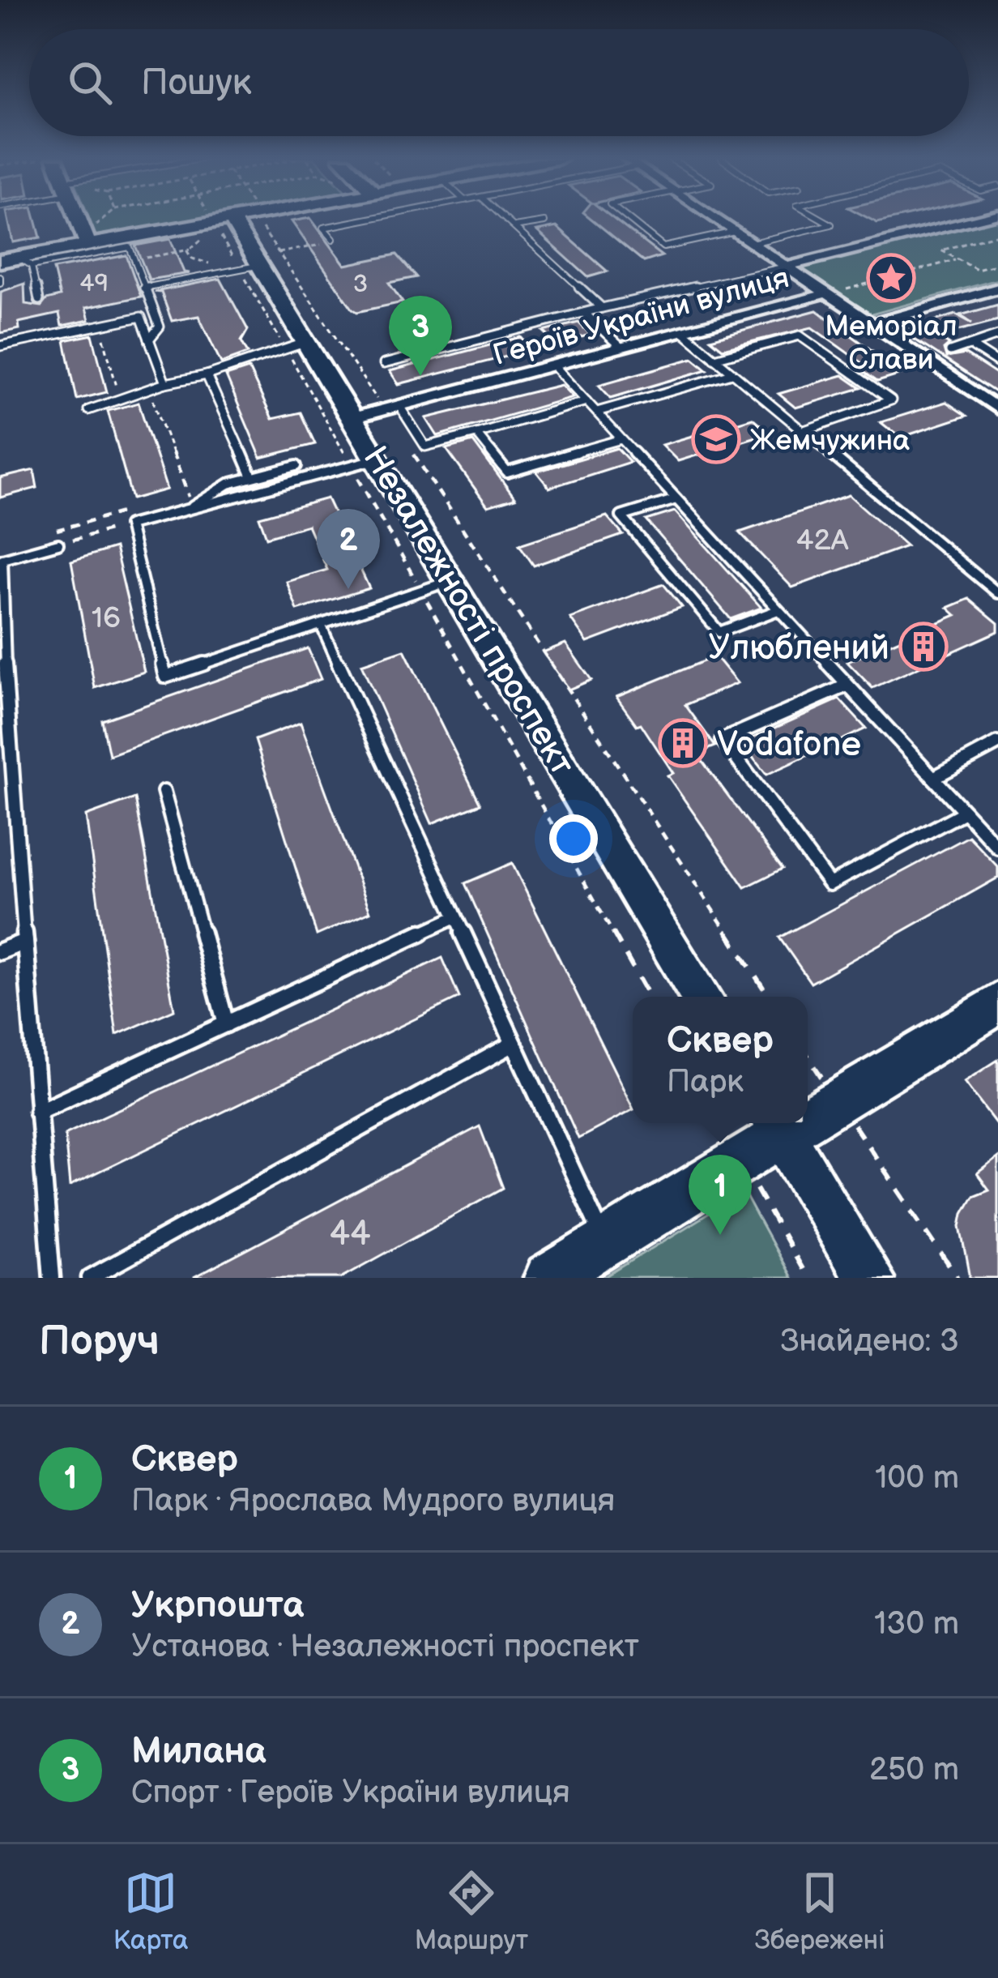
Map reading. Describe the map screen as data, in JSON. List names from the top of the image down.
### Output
{
  "streets": {
    "street": ["Героїв України вулиця", "Незалежності проспект"]
  },
  "crossings": [
    ["Героїв України вулиця", "Незалежності проспект"]
  ],
  "places": {
    "place": ["Меморіал Слави"],
    "school or university": ["Жемчужина"],
    "building": ["Улюблений", "Vodafone"]
  },
  "house_numbers": [
    "49",
    "3",
    "42А",
    "16",
    "44"
  ],
  "page": {
    "search": "Пошук",
    "pins": ["3", "2", "1"],
    "popup": ["Сквер", "Парк"],
    "heading": ["Поруч", "Знайдено: 3"],
    "list": [
      {
        "mark": "1",
        "name": "Сквер",
        "note": "Парк · Ярослава Мудрого вулиця",
        "value": "100 m"
      },
      {
        "mark": "2",
        "name": "Укрпошта",
        "note": "Установа · Незалежності проспект",
        "value": "130 m"
      },
      {
        "mark": "3",
        "name": "Милана",
        "note": "Спорт · Героїв України вулиця",
        "value": "250 m"
      }
    ],
    "nav": ["Карта", "Маршрут", "Збережені"]
  }
}
